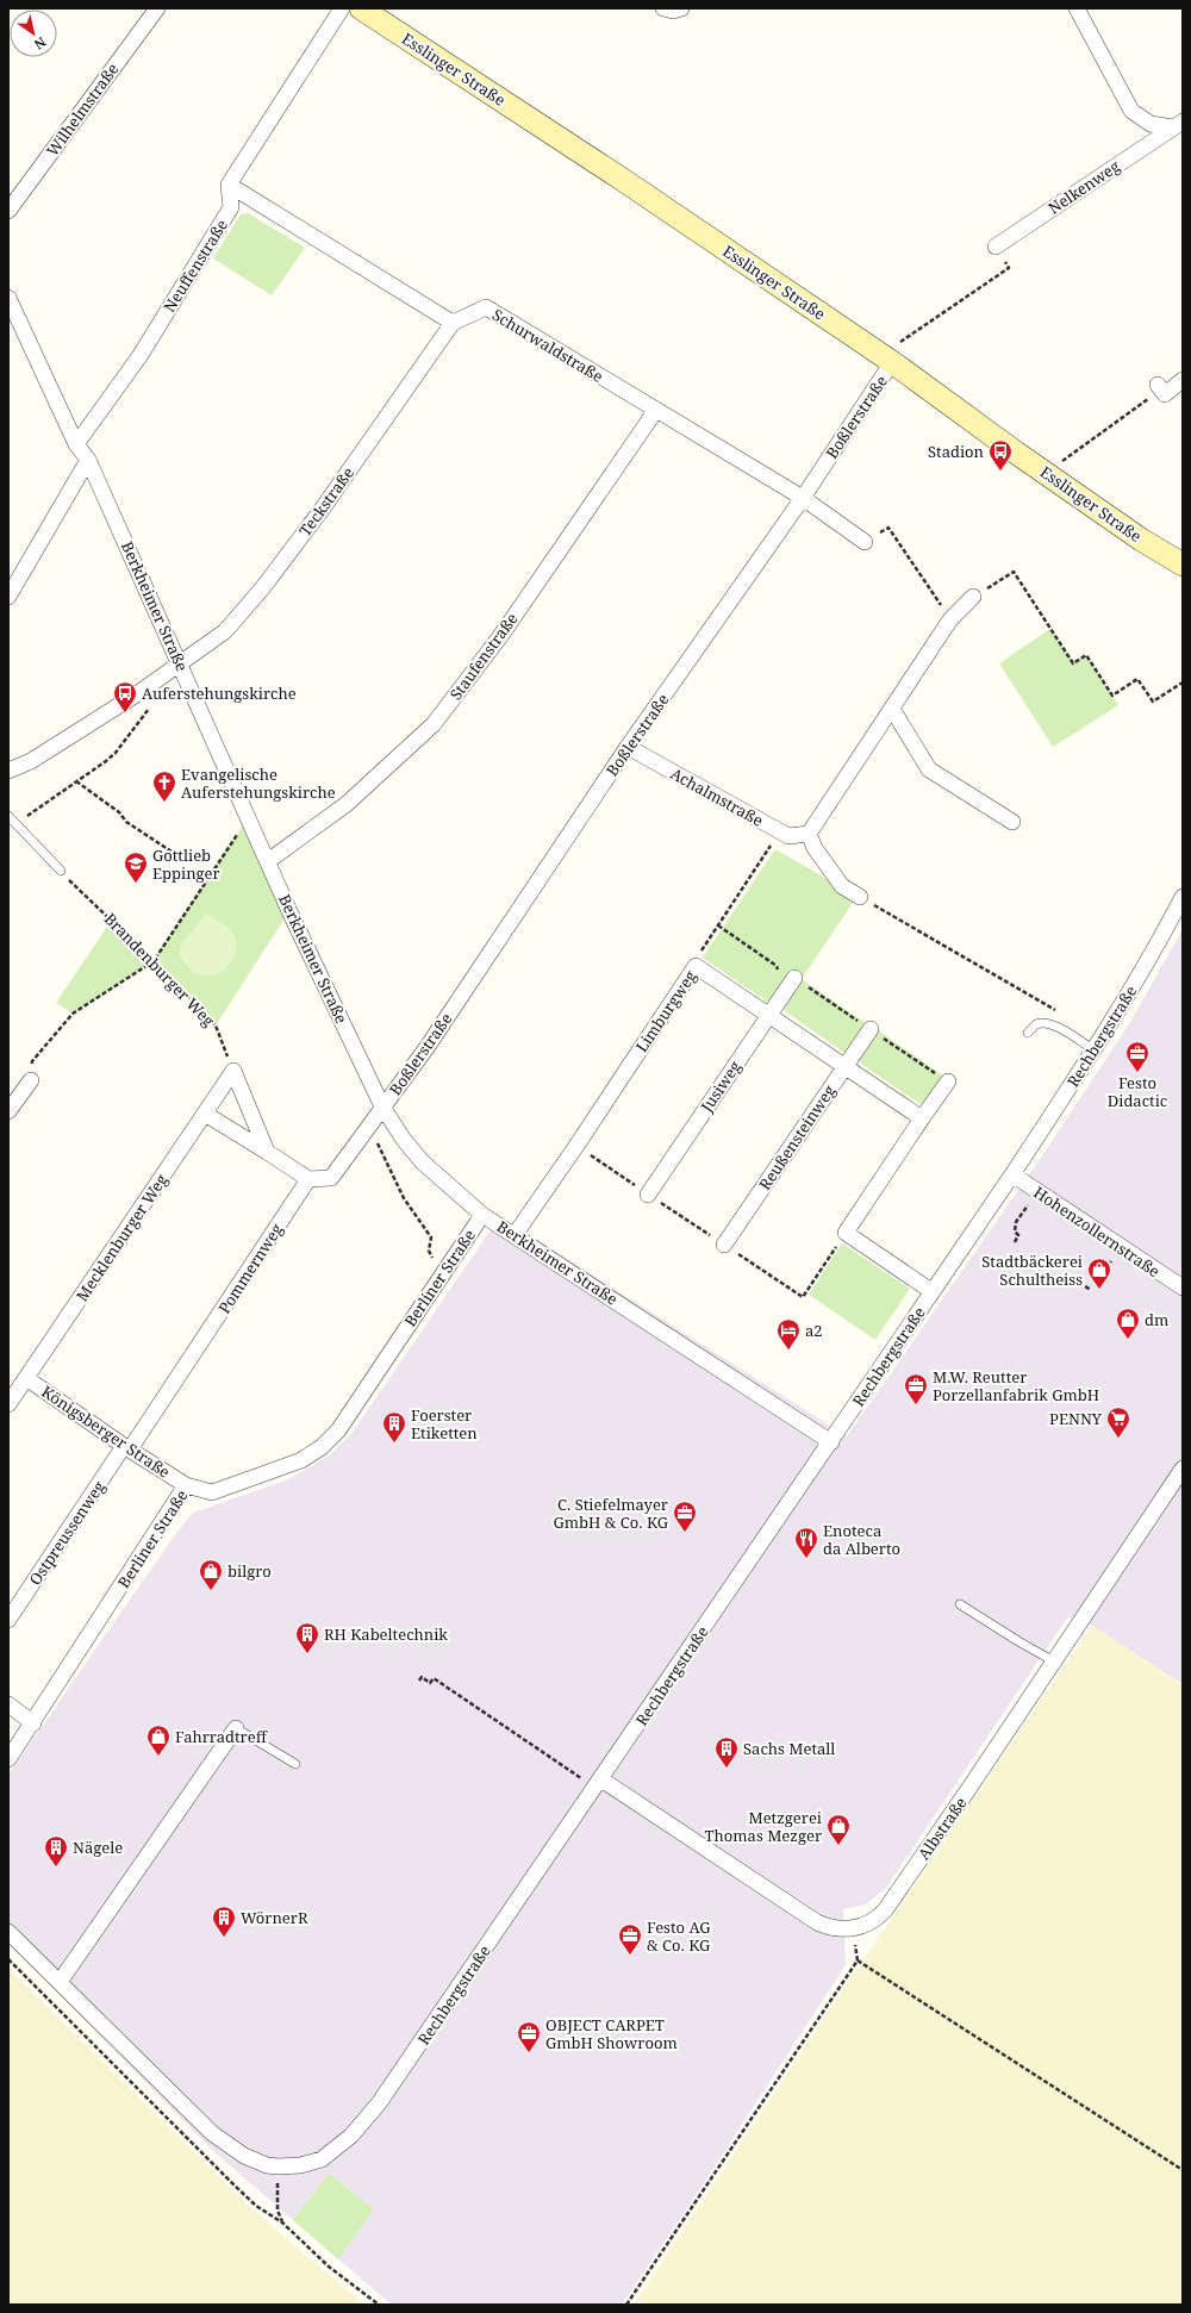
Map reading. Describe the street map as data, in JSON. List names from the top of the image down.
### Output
{
  "streets": {
    "main road": ["Esslinger Straße"],
    "street": [
      "Wilhelmstraße",
      "Nelkenweg",
      "Neuffenstraße",
      "Schurwaldstraße",
      "Boßlerstraße",
      "Teckstraße",
      "Berkheimer Straße",
      "Staufenstraße",
      "Achalmstraße",
      "Limburgweg",
      "Rechbergstraße",
      "Jusiweg",
      "Reußensteinweg",
      "Hohenzollernstraße",
      "Mecklenburger Weg",
      "Pommernweg",
      "Berliner Straße",
      "Königsberger Straße",
      "Ostpreussenweg",
      "Albstraße"
    ],
    "path": ["Brandenburger Weg"]
  },
  "crossings": [
    ["Esslinger Straße", "Boßlerstraße"],
    ["Neuffenstraße", "Berkheimer Straße"],
    ["Schurwaldstraße", "Boßlerstraße"],
    ["Schurwaldstraße", "Teckstraße"],
    ["Schurwaldstraße", "Staufenstraße"],
    ["Boßlerstraße", "Berkheimer Straße"],
    ["Boßlerstraße", "Achalmstraße"],
    ["Teckstraße", "Berkheimer Straße"],
    ["Berkheimer Straße", "Staufenstraße"],
    ["Berkheimer Straße", "Limburgweg"],
    ["Berkheimer Straße", "Rechbergstraße"],
    ["Berkheimer Straße", "Berliner Straße"],
    ["Brandenburger Weg", "Mecklenburger Weg"],
    ["Limburgweg", "Jusiweg"],
    ["Limburgweg", "Reußensteinweg"],
    ["Rechbergstraße", "Hohenzollernstraße"],
    ["Rechbergstraße", "Albstraße"],
    ["Mecklenburger Weg", "Königsberger Straße"],
    ["Pommernweg", "Königsberger Straße"],
    ["Pommernweg", "Ostpreussenweg"],
    ["Berliner Straße", "Königsberger Straße"],
    ["Königsberger Straße", "Ostpreussenweg"]
  ],
  "places": {
    "bus stop": ["Stadion", "Auferstehungskirche"],
    "church": ["Evangelische Auferstehungskirche"],
    "school or university": ["Gottlieb Eppinger"],
    "office": [
      "Festo Didactic",
      "M.W. Reutter Porzellanfabrik GmbH",
      "C. Stiefelmayer GmbH & Co. KG",
      "Festo AG & Co. KG",
      "OBJECT CARPET GmbH Showroom"
    ],
    "shop": [
      "Stadtbäckerei Schultheiss",
      "dm",
      "bilgro",
      "Fahrradtreff",
      "Metzgerei Thomas Mezger"
    ],
    "hotel": ["a2"],
    "supermarket": ["PENNY"],
    "building": [
      "Foerster Etiketten",
      "RH Kabeltechnik",
      "Sachs Metall",
      "Nägele",
      "WörnerR"
    ],
    "restaurant": ["Enoteca da Alberto"]
  },
  "north": "bottom right"
}
